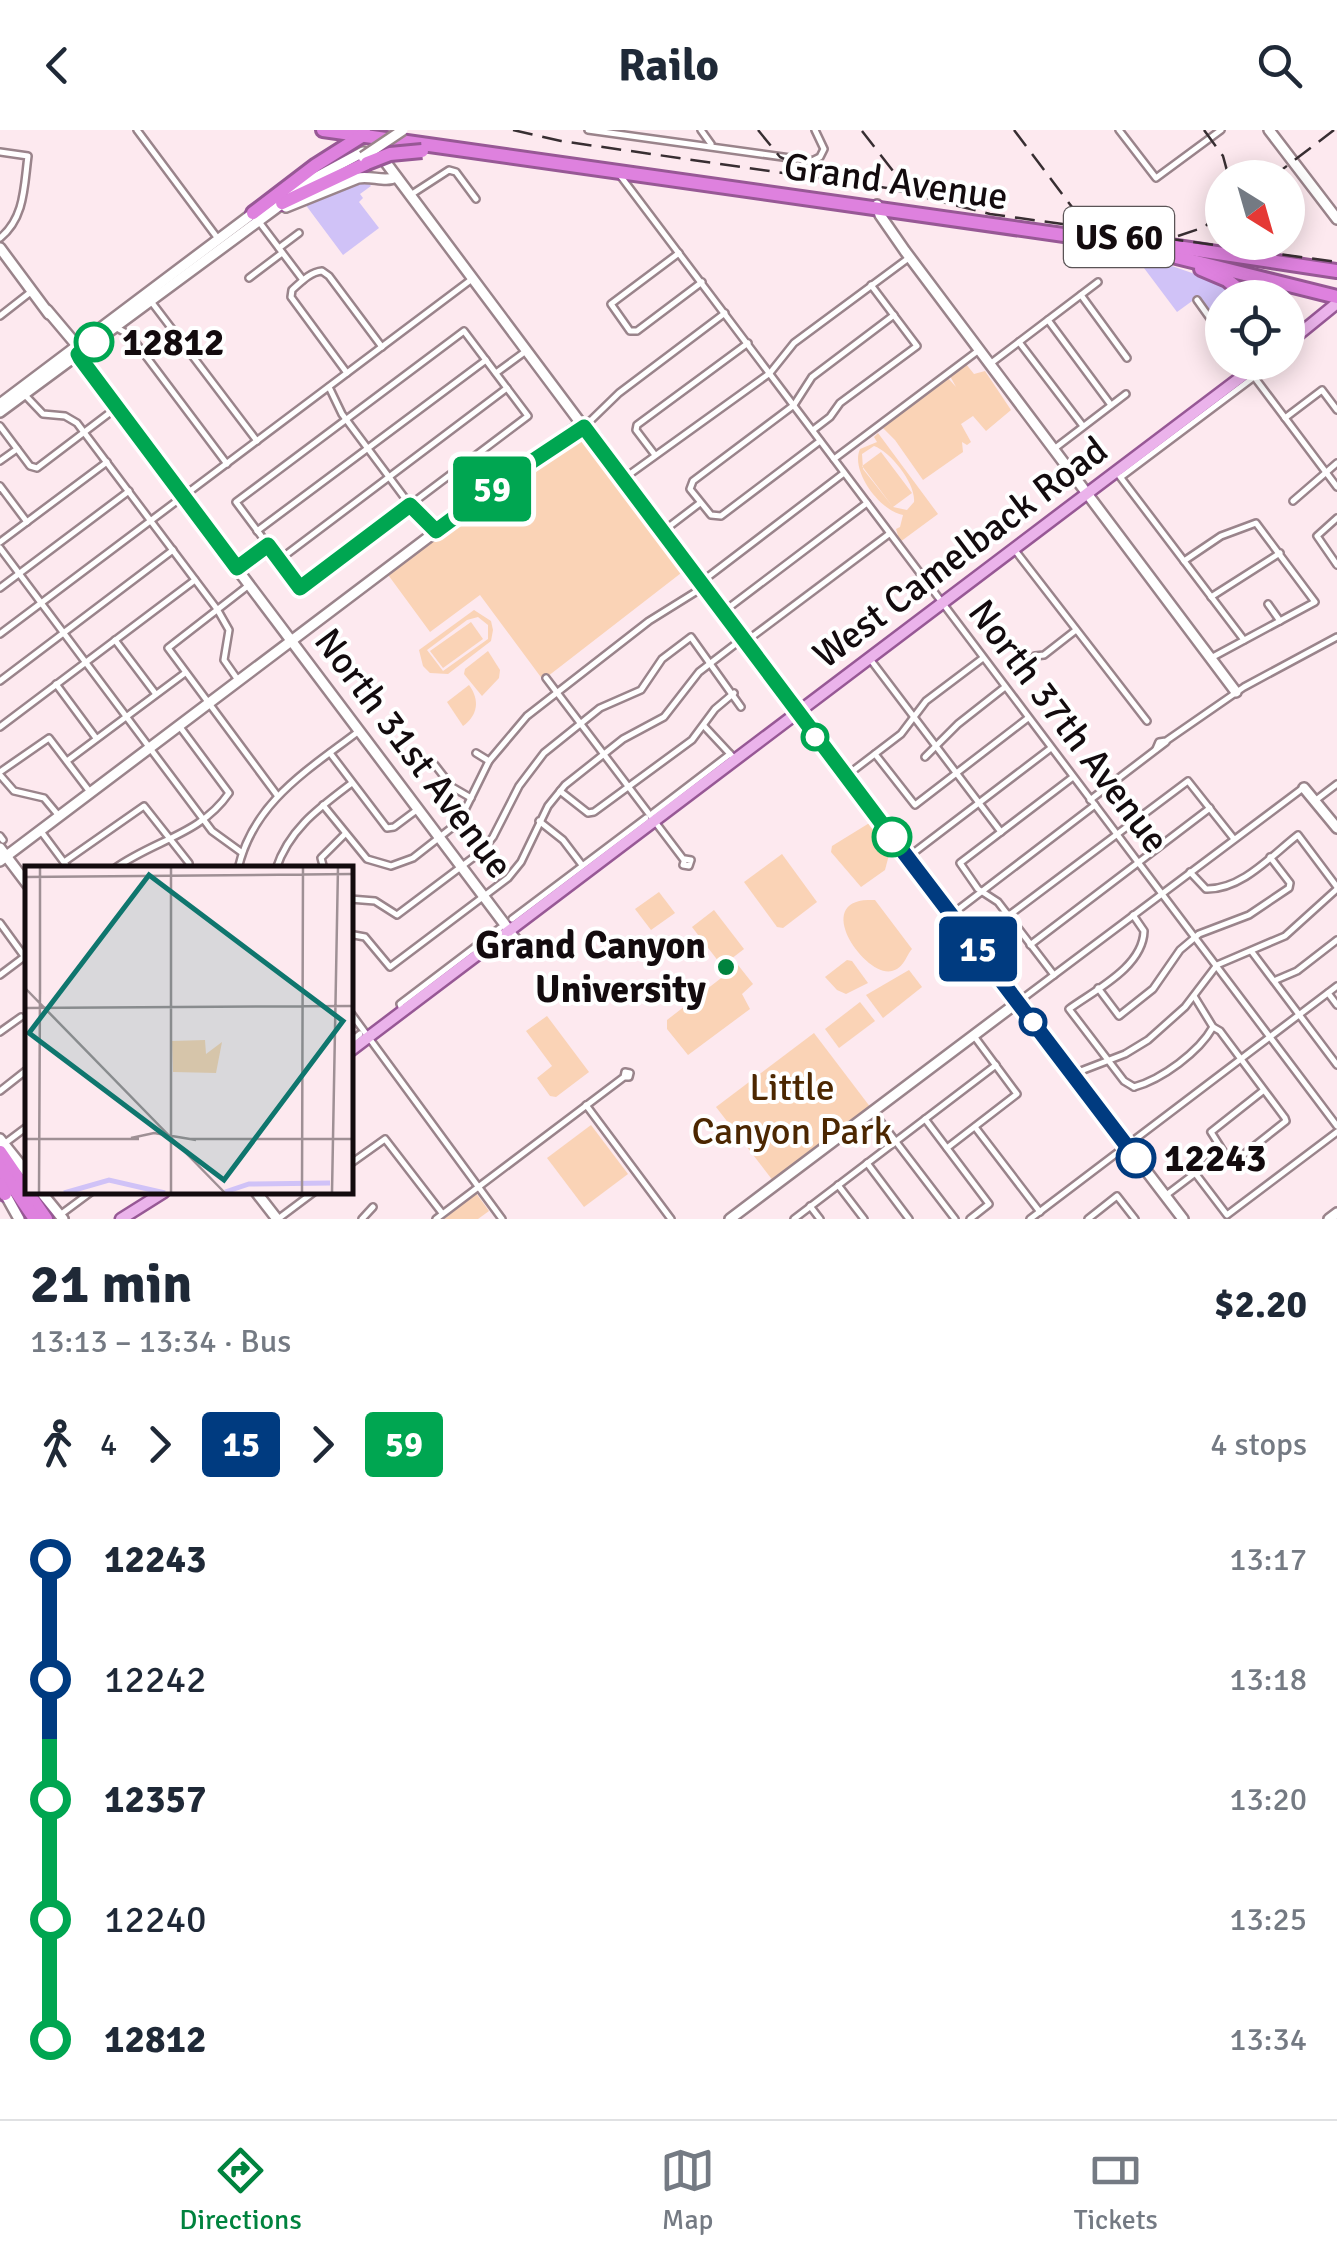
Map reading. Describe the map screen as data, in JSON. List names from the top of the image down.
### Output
{
  "streets": {
    "highway": ["Grand Avenue", "US 60"],
    "main road": ["West Camelback Road"],
    "street": ["North 37th Avenue", "North 31st Avenue"]
  },
  "crossings": [
    ["Grand Avenue", "North 37th Avenue"],
    ["West Camelback Road", "North 37th Avenue"],
    ["West Camelback Road", "North 31st Avenue"]
  ],
  "parks": ["Little Canyon Park"],
  "places": ["12812", "Grand Canyon University", "12243"],
  "lines": ["bus line 59", "bus line 15"],
  "north": "bottom right",
  "page": {
    "header": "Railo",
    "on_map": ["15", "59"],
    "heading": ["21 min", "13:13 – 13:34 · Bus", "$2.20"],
    "legs": [
      "4",
      "15",
      "59",
      "4 stops"
    ],
    "list": [
      {
        "name": "12243",
        "value": "13:17"
      },
      {
        "name": "12242",
        "value": "13:18"
      },
      {
        "name": "12357",
        "value": "13:20"
      },
      {
        "name": "12240",
        "value": "13:25"
      },
      {
        "name": "12812",
        "value": "13:34"
      }
    ],
    "tabs": ["Directions", "Map", "Tickets"]
  }
}
